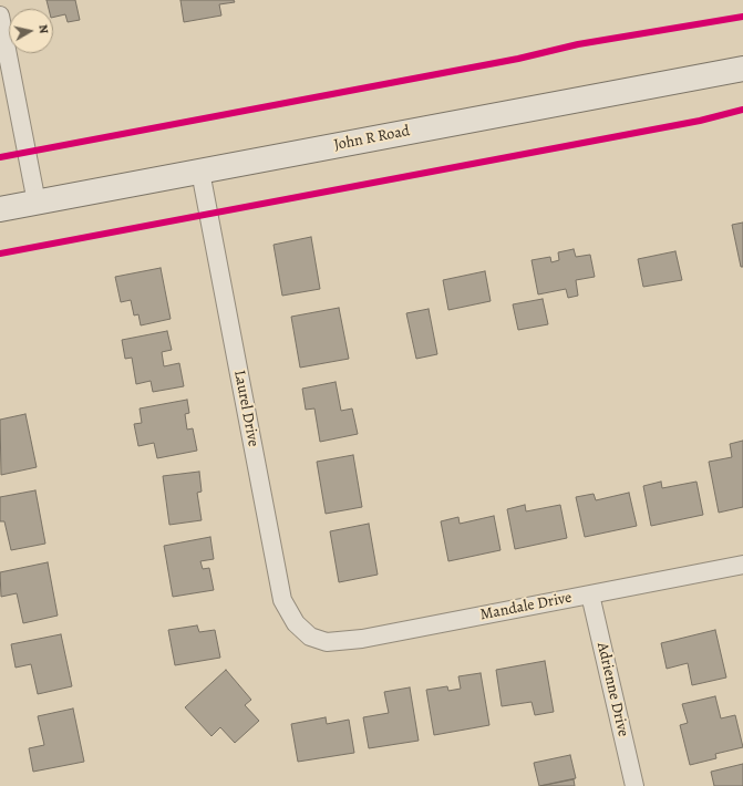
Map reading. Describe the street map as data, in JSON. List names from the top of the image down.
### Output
{
  "streets": {
    "main road": ["John R Road"],
    "street": ["Laurel Drive", "Mandale Drive", "Adrienne Drive"]
  },
  "crossings": [
    ["John R Road", "Laurel Drive"],
    ["Laurel Drive", "Mandale Drive"],
    ["Mandale Drive", "Adrienne Drive"]
  ],
  "north": "right"
}
